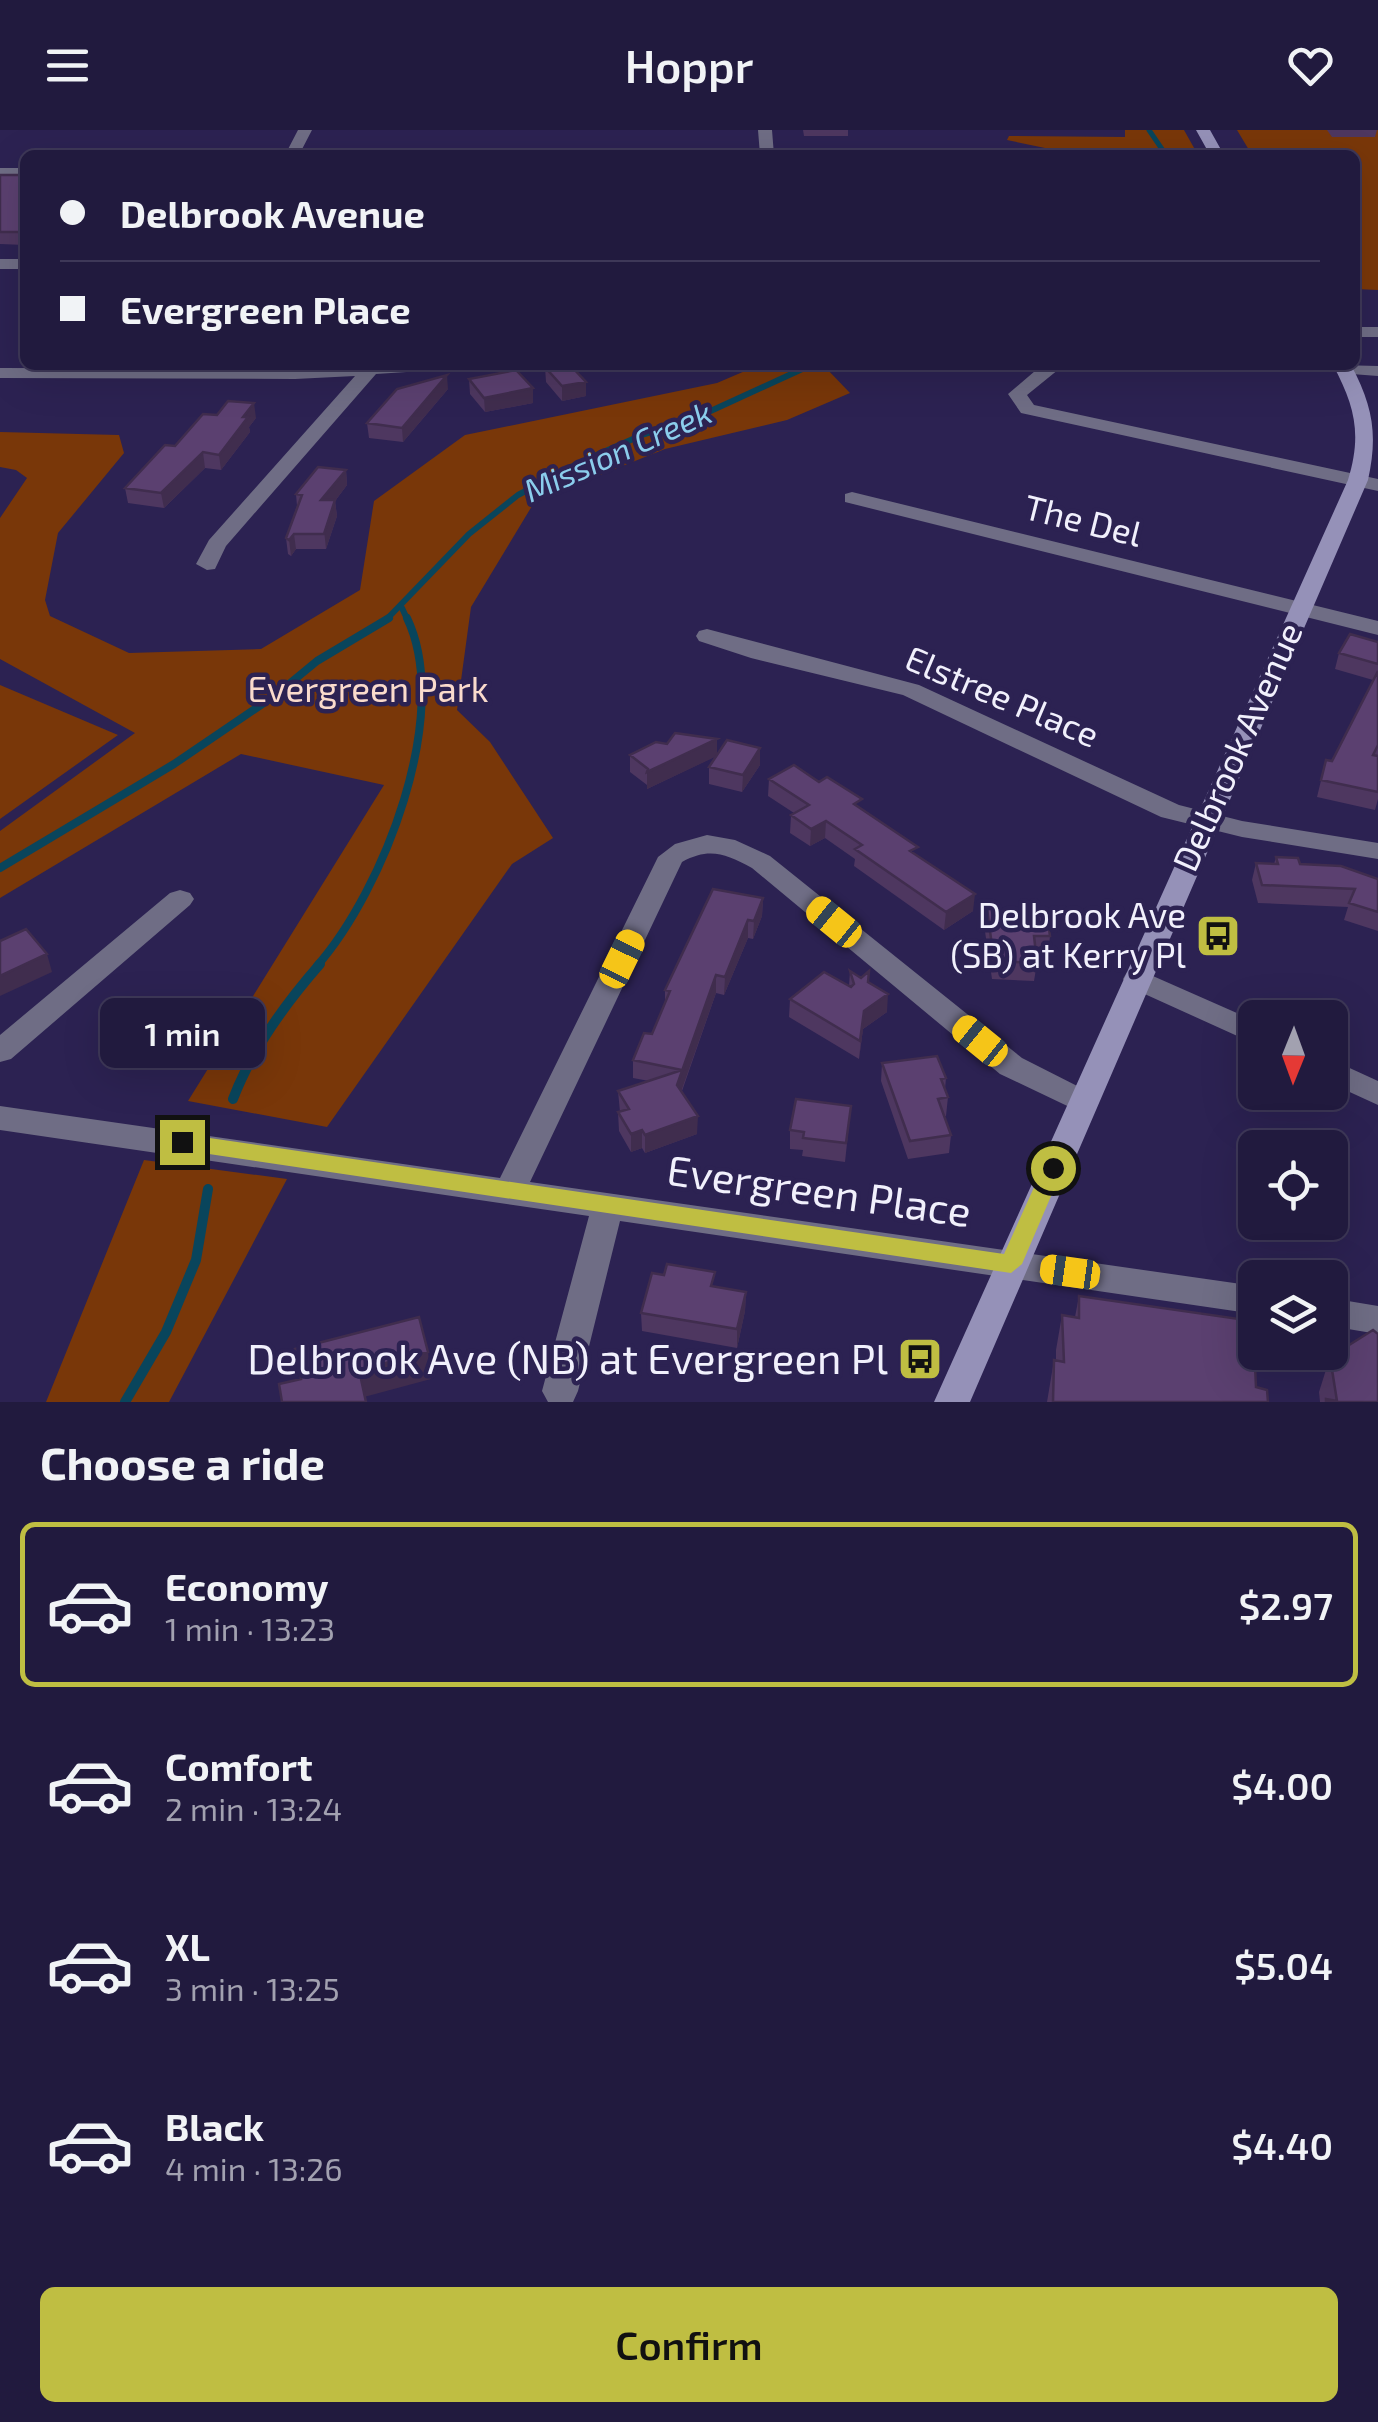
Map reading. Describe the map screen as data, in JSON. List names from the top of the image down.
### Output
{
  "streets": {
    "street": [
      "The Del",
      "Elstree Place",
      "Delbrook Avenue",
      "Evergreen Place"
    ]
  },
  "crossings": [
    ["The Del", "Delbrook Avenue"],
    ["Elstree Place", "Delbrook Avenue"],
    ["Delbrook Avenue", "Evergreen Place"]
  ],
  "water": ["Mission Creek"],
  "parks": ["Evergreen Park"],
  "places": {
    "bus stop": ["Delbrook Ave (SB) at Kerry Pl", "Delbrook Ave (NB) at Evergreen Pl"]
  },
  "north": "bottom",
  "page": {
    "header": "Hoppr",
    "banner": ["Delbrook Avenue", "Evergreen Place"],
    "bubble": "1 min",
    "heading": "Choose a ride",
    "list": [
      {
        "name": "Economy",
        "note": "1 min · 13:23",
        "value": "$2.97"
      },
      {
        "name": "Comfort",
        "note": "2 min · 13:24",
        "value": "$4.00"
      },
      {
        "name": "XL",
        "note": "3 min · 13:25",
        "value": "$5.04"
      },
      {
        "name": "Black",
        "note": "4 min · 13:26",
        "value": "$4.40"
      }
    ],
    "buttons": "Confirm"
  }
}
